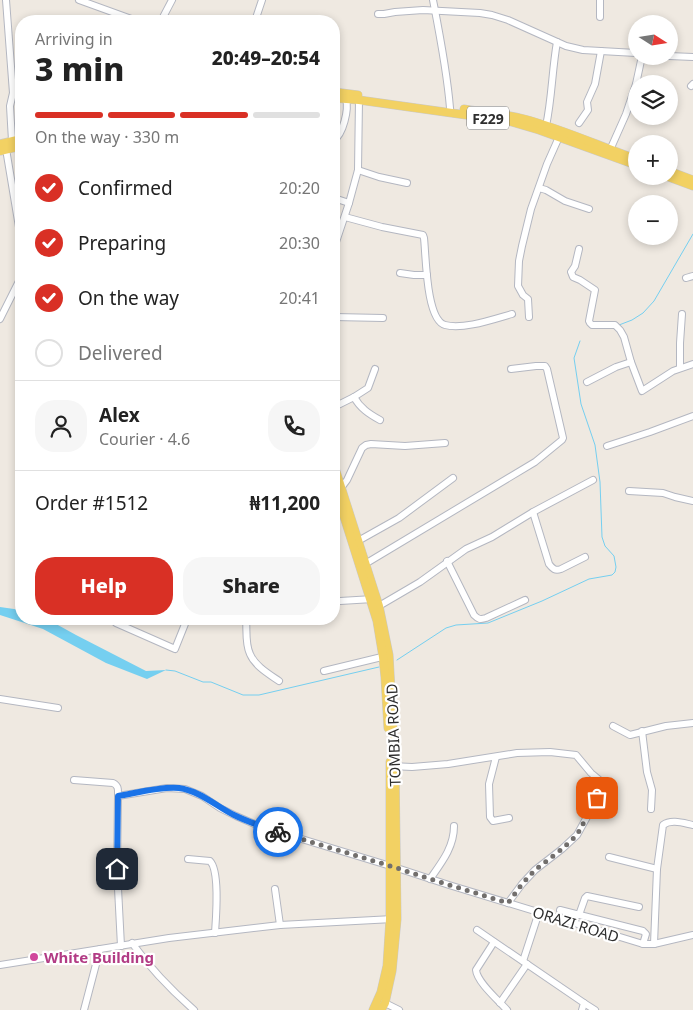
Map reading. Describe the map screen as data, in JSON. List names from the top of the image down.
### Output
{
  "streets": {
    "main road": ["F229", "TOMBIA ROAD"],
    "street": ["ORAZI ROAD"]
  },
  "crossings": [
    ["TOMBIA ROAD", "ORAZI ROAD"]
  ],
  "places": ["White Building"],
  "north": "right",
  "page": {
    "map_buttons": ["+", "−"],
    "heading": ["3 min", "Arriving in", "20:49–20:54"],
    "panel": [
      "Alex",
      "Courier · 4.6",
      "Order #1512",
      "₦11,200"
    ],
    "bar": "On the way · 330 m",
    "list": [
      ["Confirmed", "20:20"],
      ["Preparing", "20:30"],
      ["On the way", "20:41"],
      "Delivered"
    ],
    "buttons": ["Help", "Share"]
  }
}
